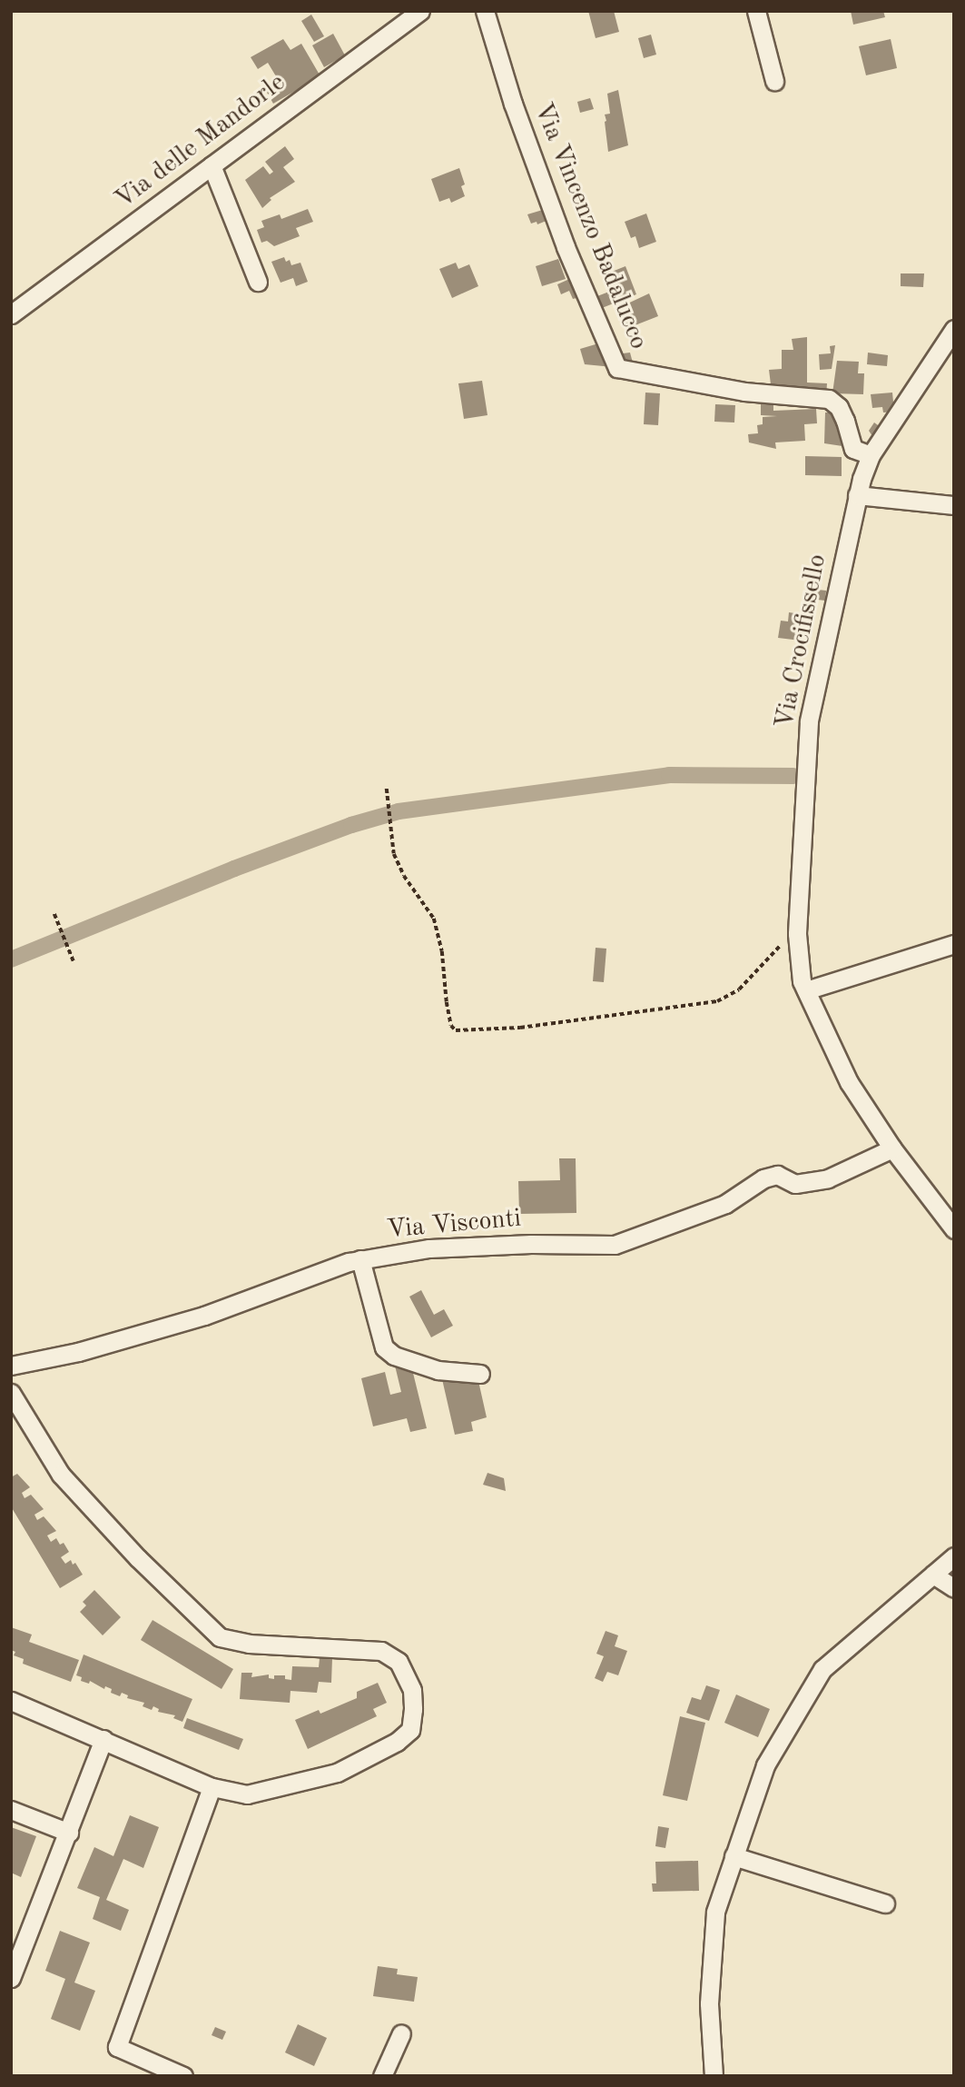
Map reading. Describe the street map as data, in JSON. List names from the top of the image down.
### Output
{
  "streets": {
    "street": [
      "Via delle Mandorle",
      "Via Vincenzo Badalucco",
      "Via Crocifissello",
      "Via Visconti"
    ]
  },
  "crossings": [
    ["Via Vincenzo Badalucco", "Via Crocifissello"],
    ["Via Crocifissello", "Via Visconti"]
  ]
}
